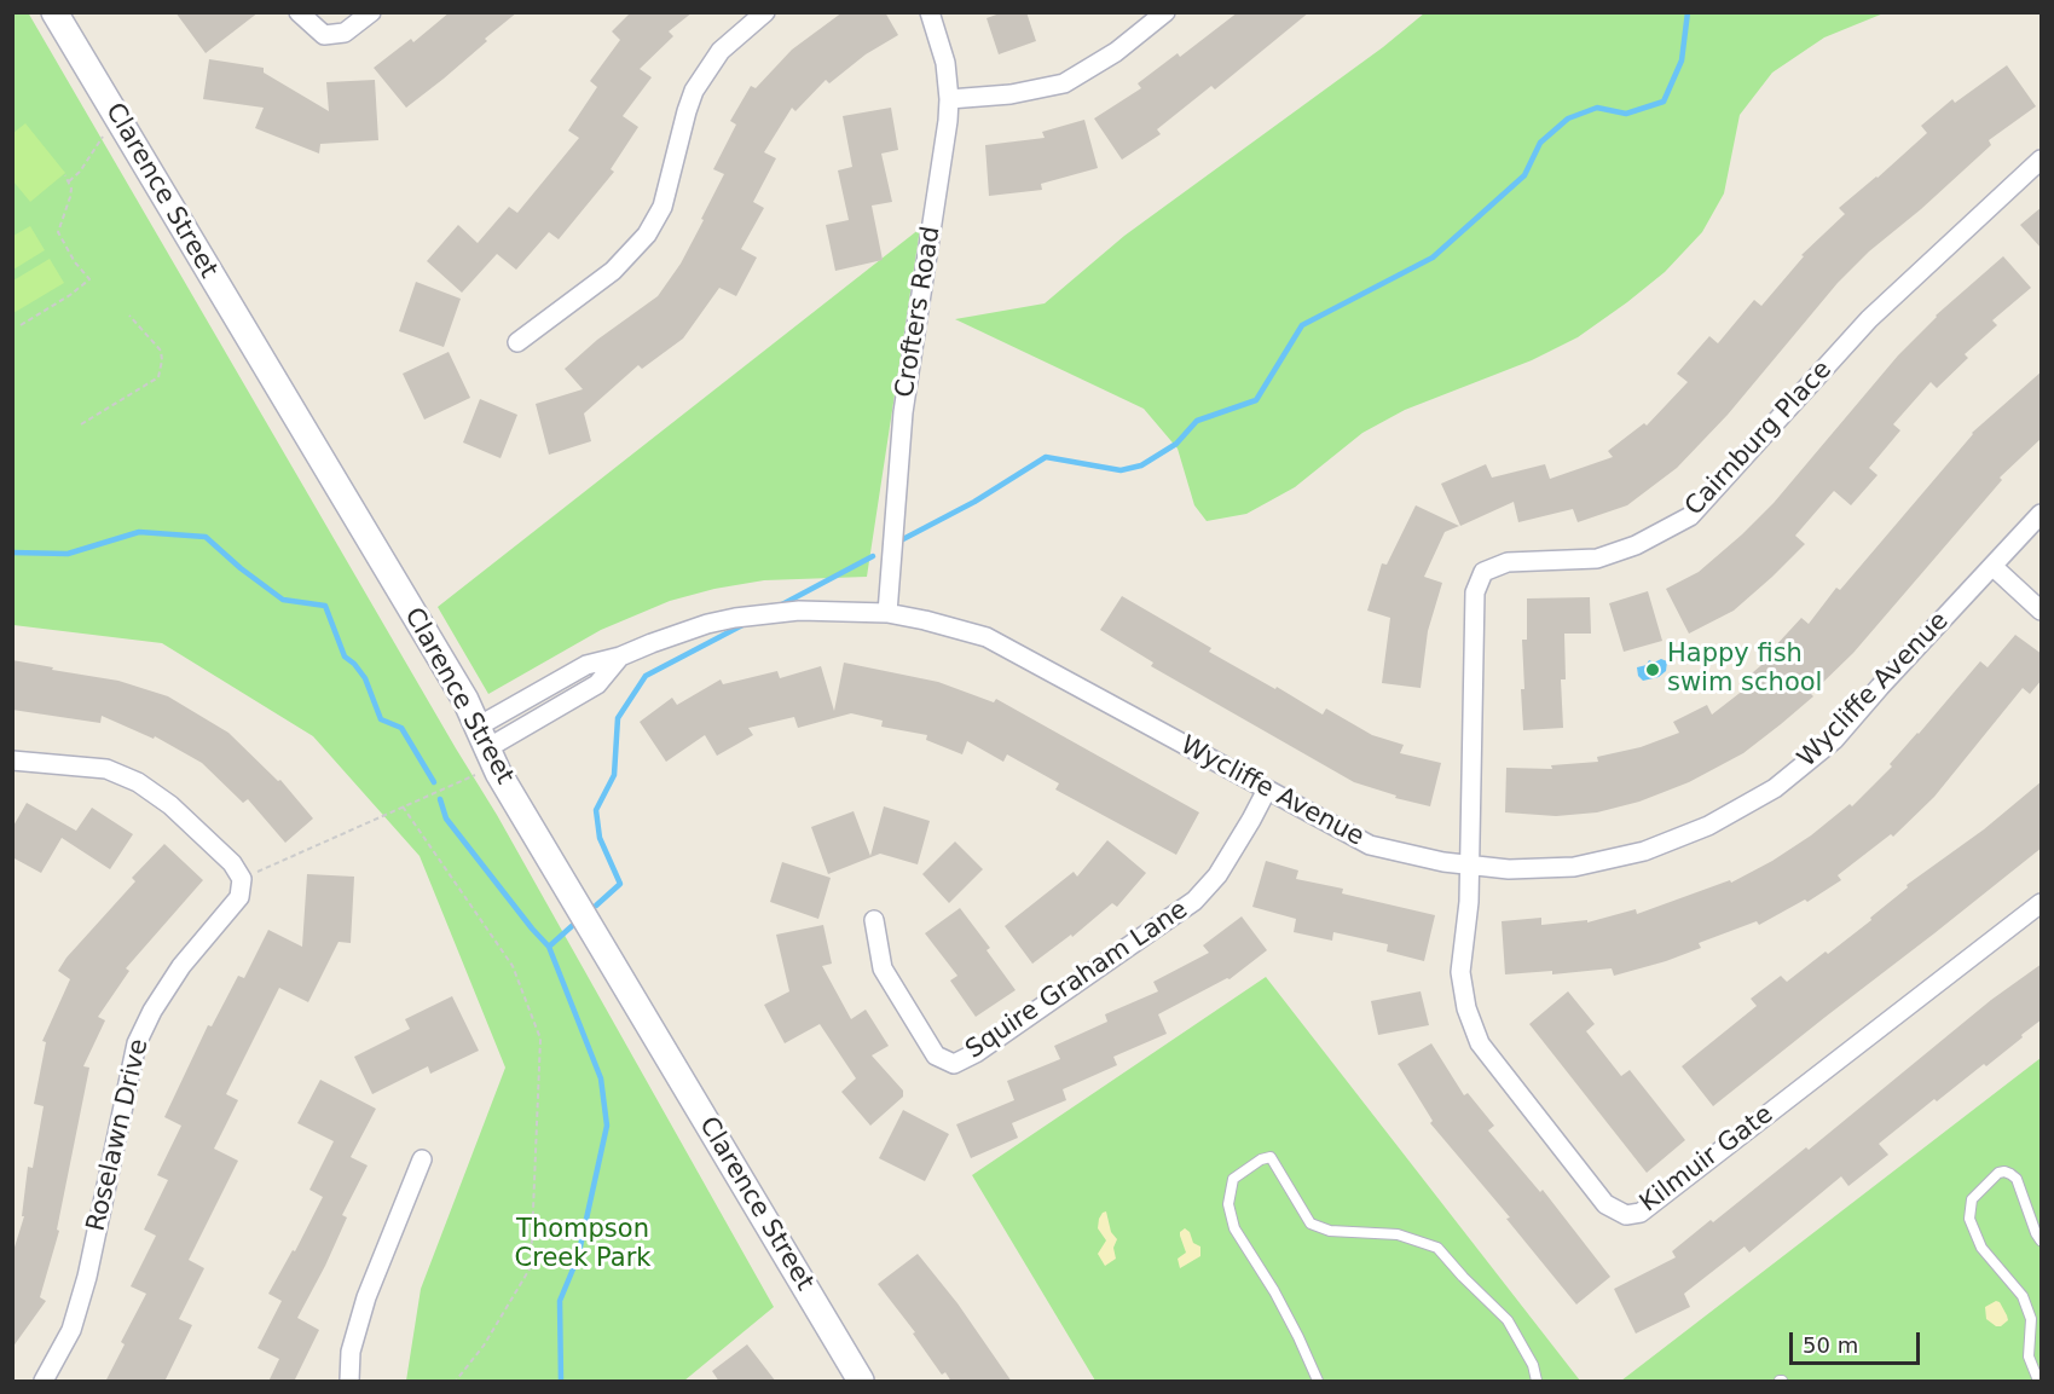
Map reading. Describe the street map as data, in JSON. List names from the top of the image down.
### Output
{
  "streets": {
    "street": [
      "Clarence Street",
      "Crofters Road",
      "Cairnburg Place",
      "Wycliffe Avenue",
      "Squire Graham Lane",
      "Roselawn Drive",
      "Kilmuir Gate"
    ]
  },
  "crossings": [
    ["Clarence Street", "Wycliffe Avenue"],
    ["Crofters Road", "Wycliffe Avenue"],
    ["Cairnburg Place", "Wycliffe Avenue"],
    ["Cairnburg Place", "Kilmuir Gate"],
    ["Wycliffe Avenue", "Squire Graham Lane"],
    ["Wycliffe Avenue", "Kilmuir Gate"]
  ],
  "parks": ["Thompson Creek Park"],
  "places": ["Happy fish swim school"],
  "scale_bar": "50 m"
}
